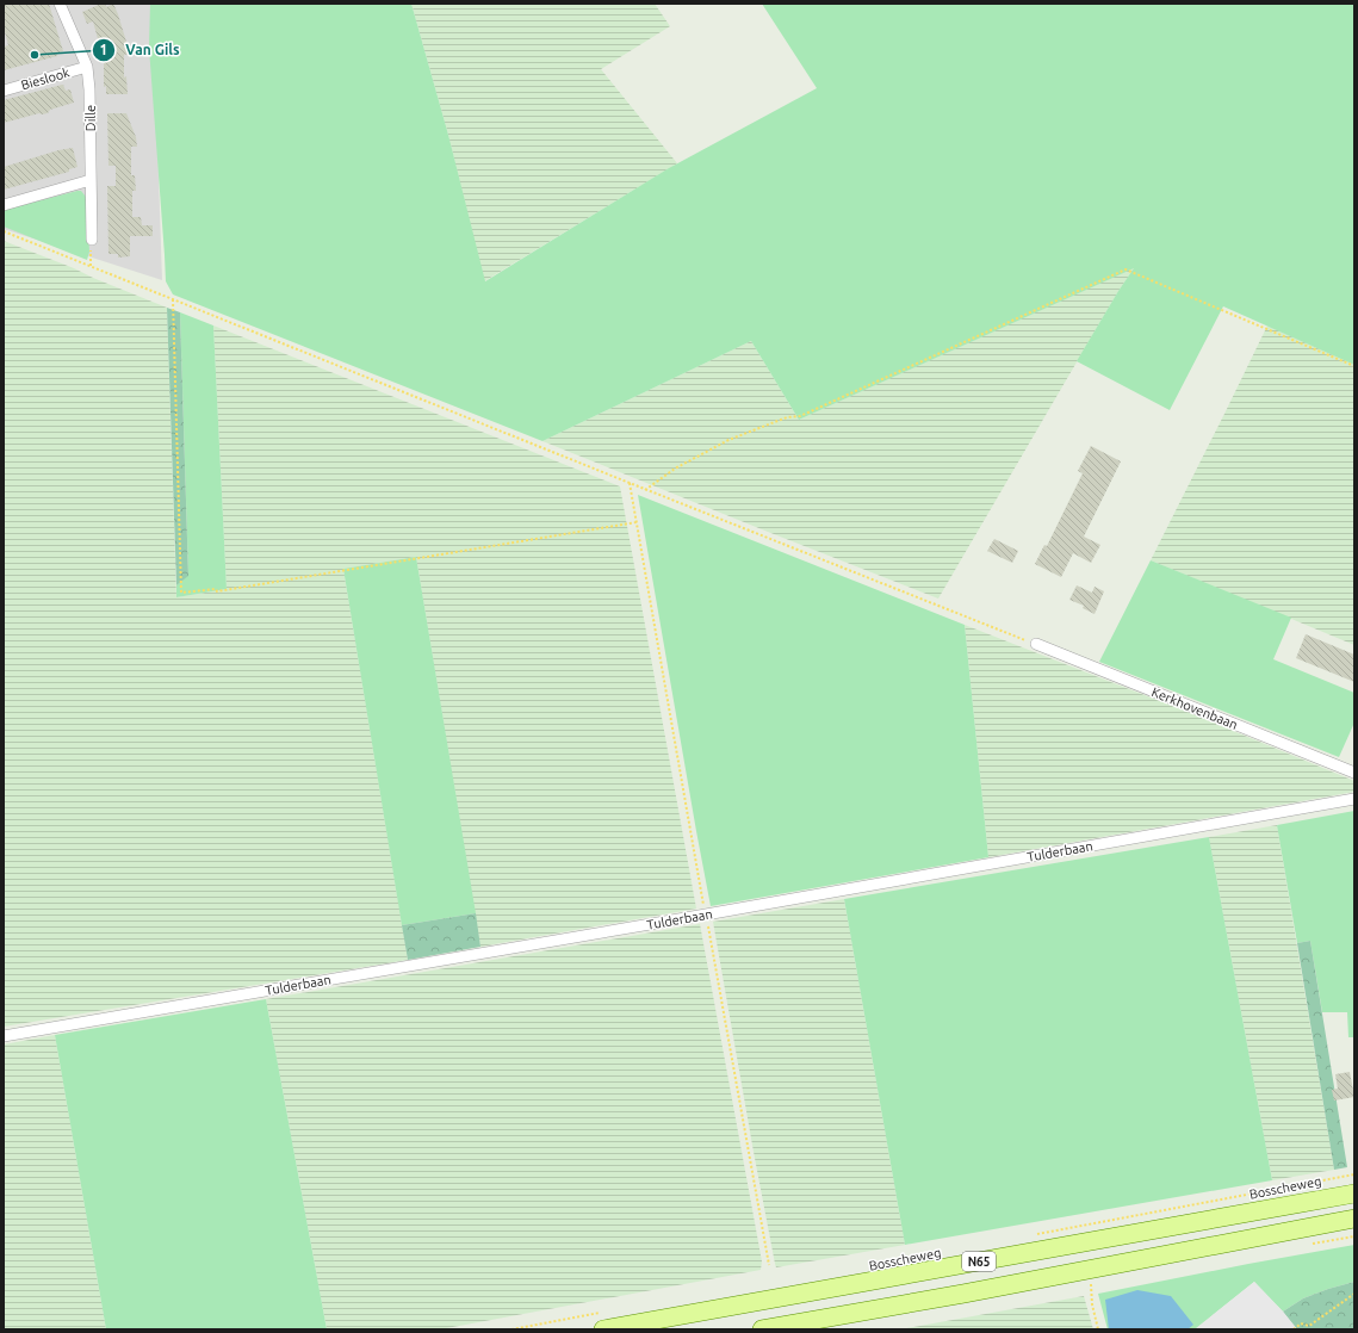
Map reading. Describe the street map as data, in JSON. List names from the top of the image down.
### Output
{
  "streets": {
    "main road": ["Bosscheweg", "N65"],
    "street": [
      "Bieslook",
      "Dille",
      "Kerkhovenbaan",
      "Tulderbaan"
    ]
  },
  "crossings": [
    ["Bieslook", "Dille"]
  ],
  "places": ["Van Gils"]
}
